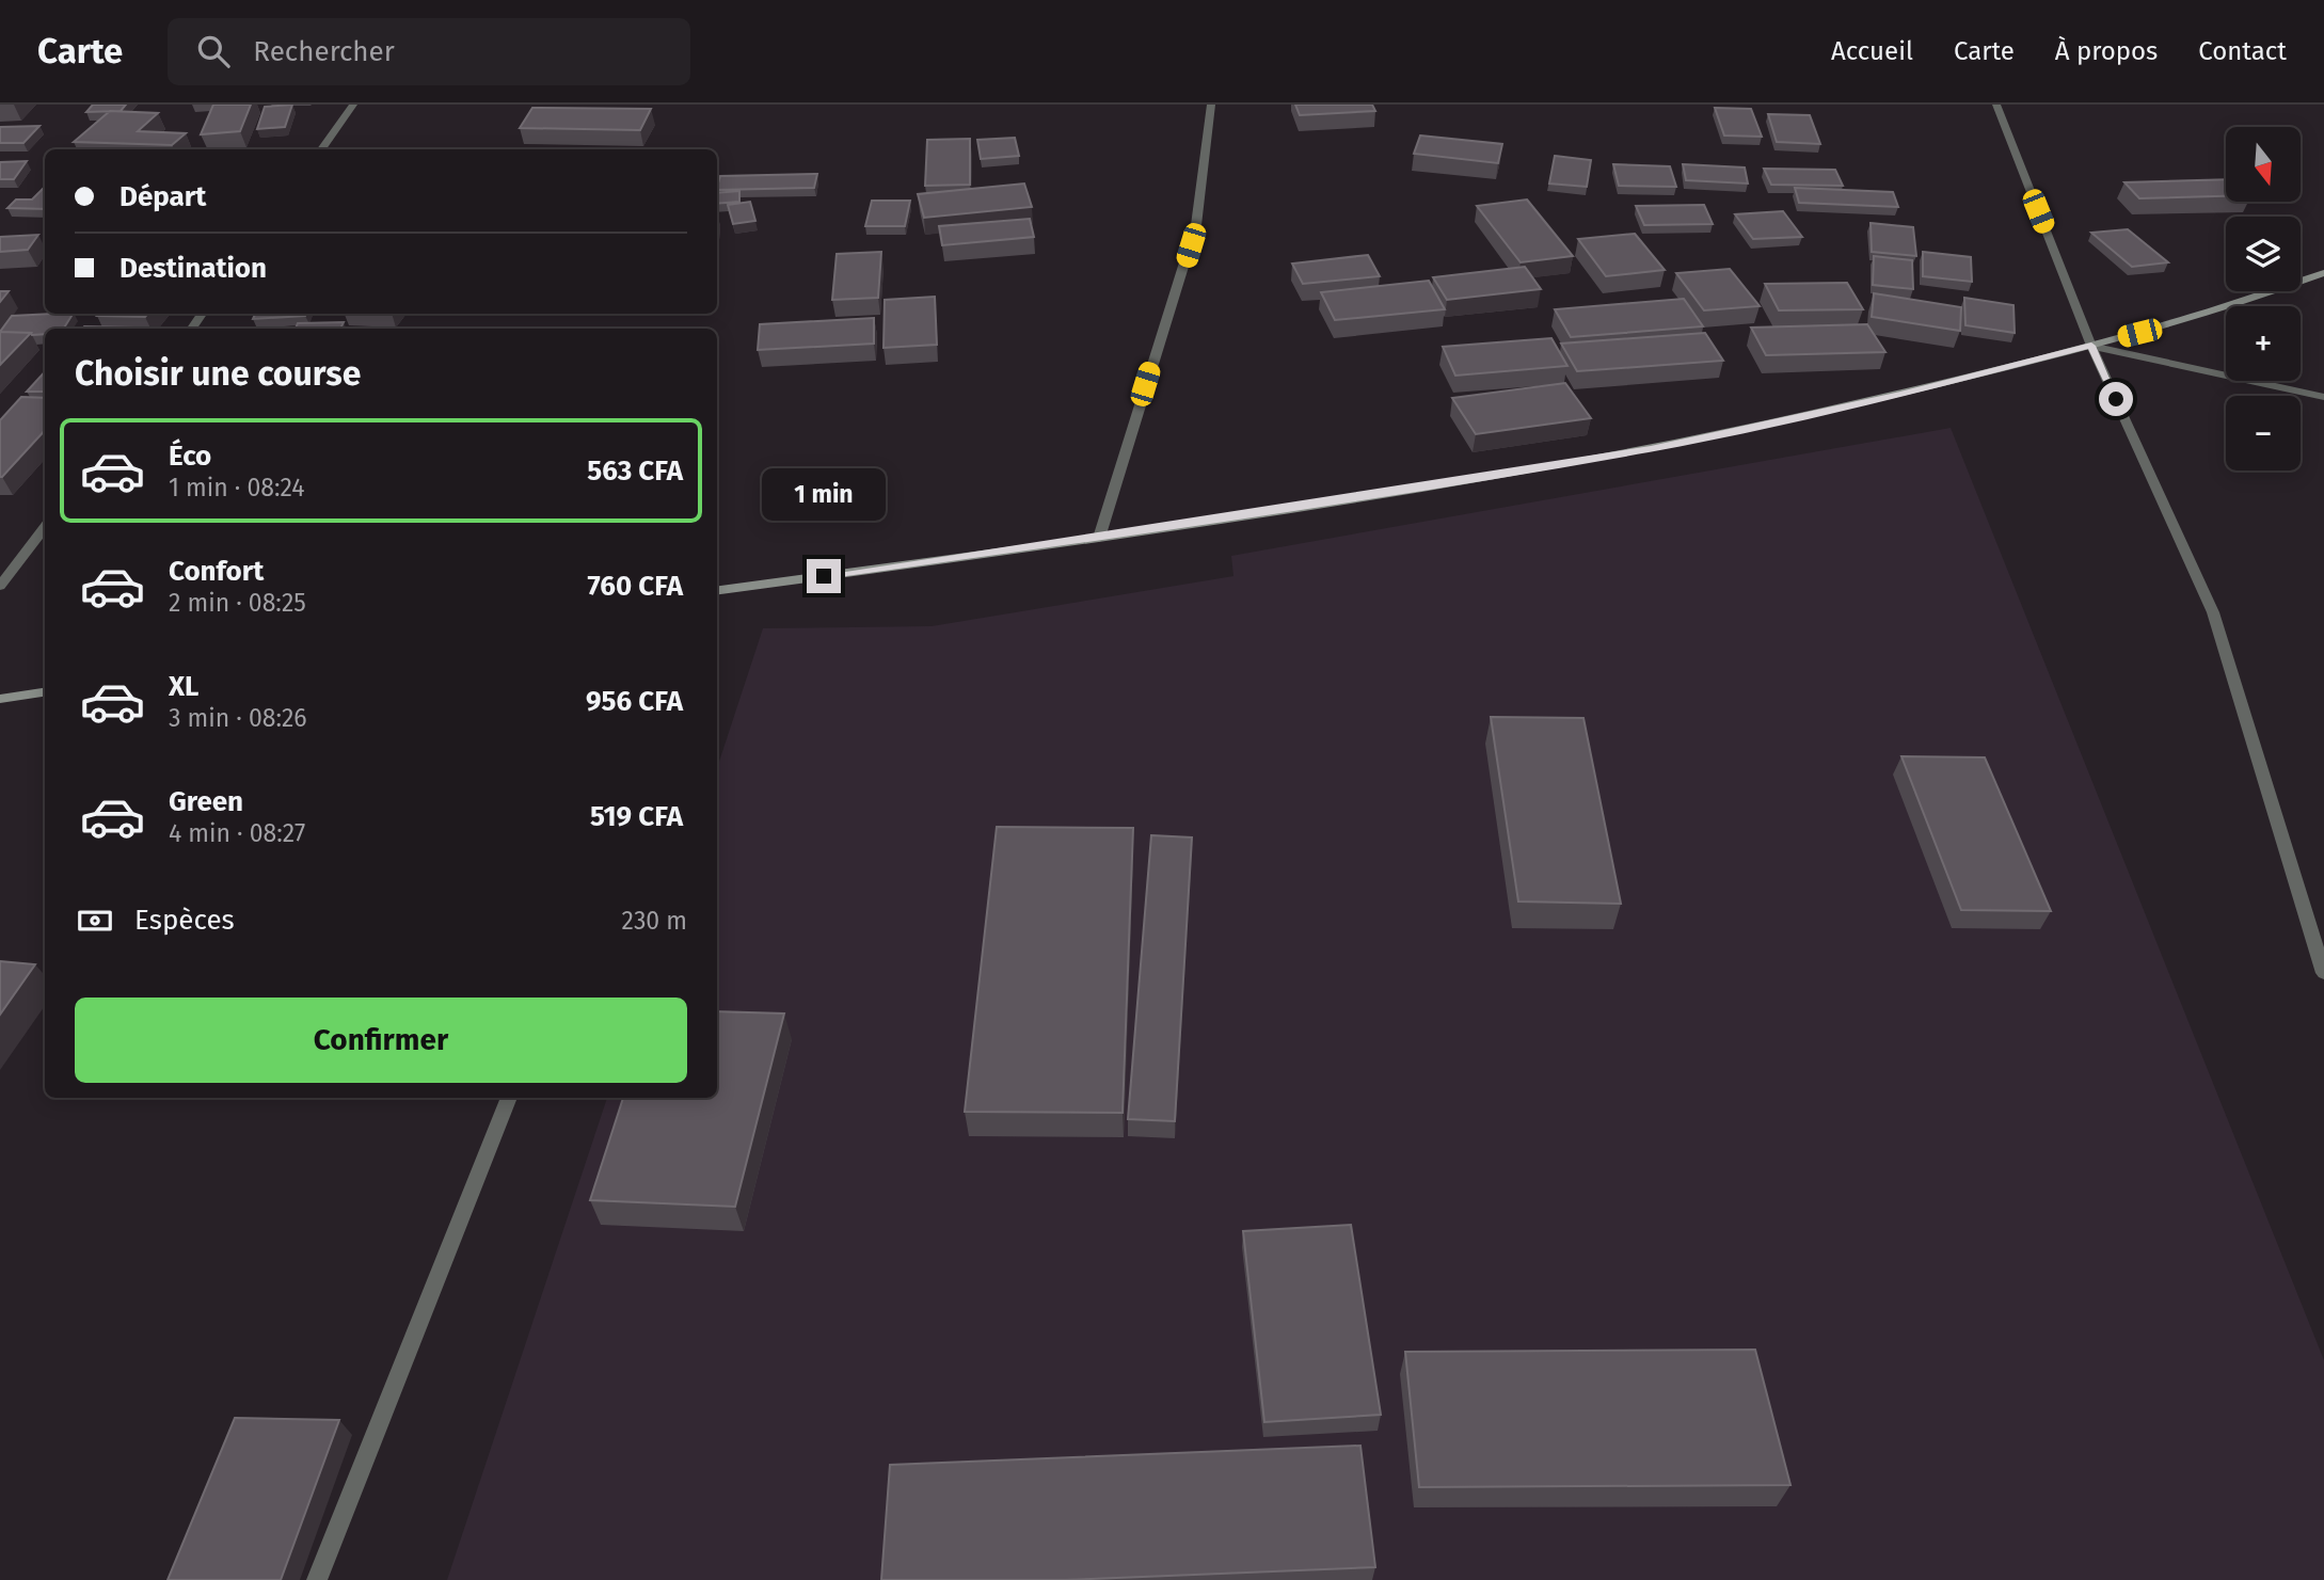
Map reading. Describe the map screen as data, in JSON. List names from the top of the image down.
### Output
{
  "north": "bottom",
  "page": {
    "header": "Carte",
    "search": "Rechercher",
    "nav": [
      "Accueil",
      "Carte",
      "À propos",
      "Contact"
    ],
    "map_buttons": ["+", "−"],
    "banner": ["Départ", "Destination"],
    "heading": "Choisir une course",
    "list": [
      {
        "name": "Éco",
        "note": "1 min · 08:24",
        "value": "563 CFA"
      },
      {
        "name": "Confort",
        "note": "2 min · 08:25",
        "value": "760 CFA"
      },
      {
        "name": "XL",
        "note": "3 min · 08:26",
        "value": "956 CFA"
      },
      {
        "name": "Green",
        "note": "4 min · 08:27",
        "value": "519 CFA"
      }
    ],
    "bubble": "1 min",
    "pay": ["Espèces", "230 m"],
    "buttons": "Confirmer"
  }
}
